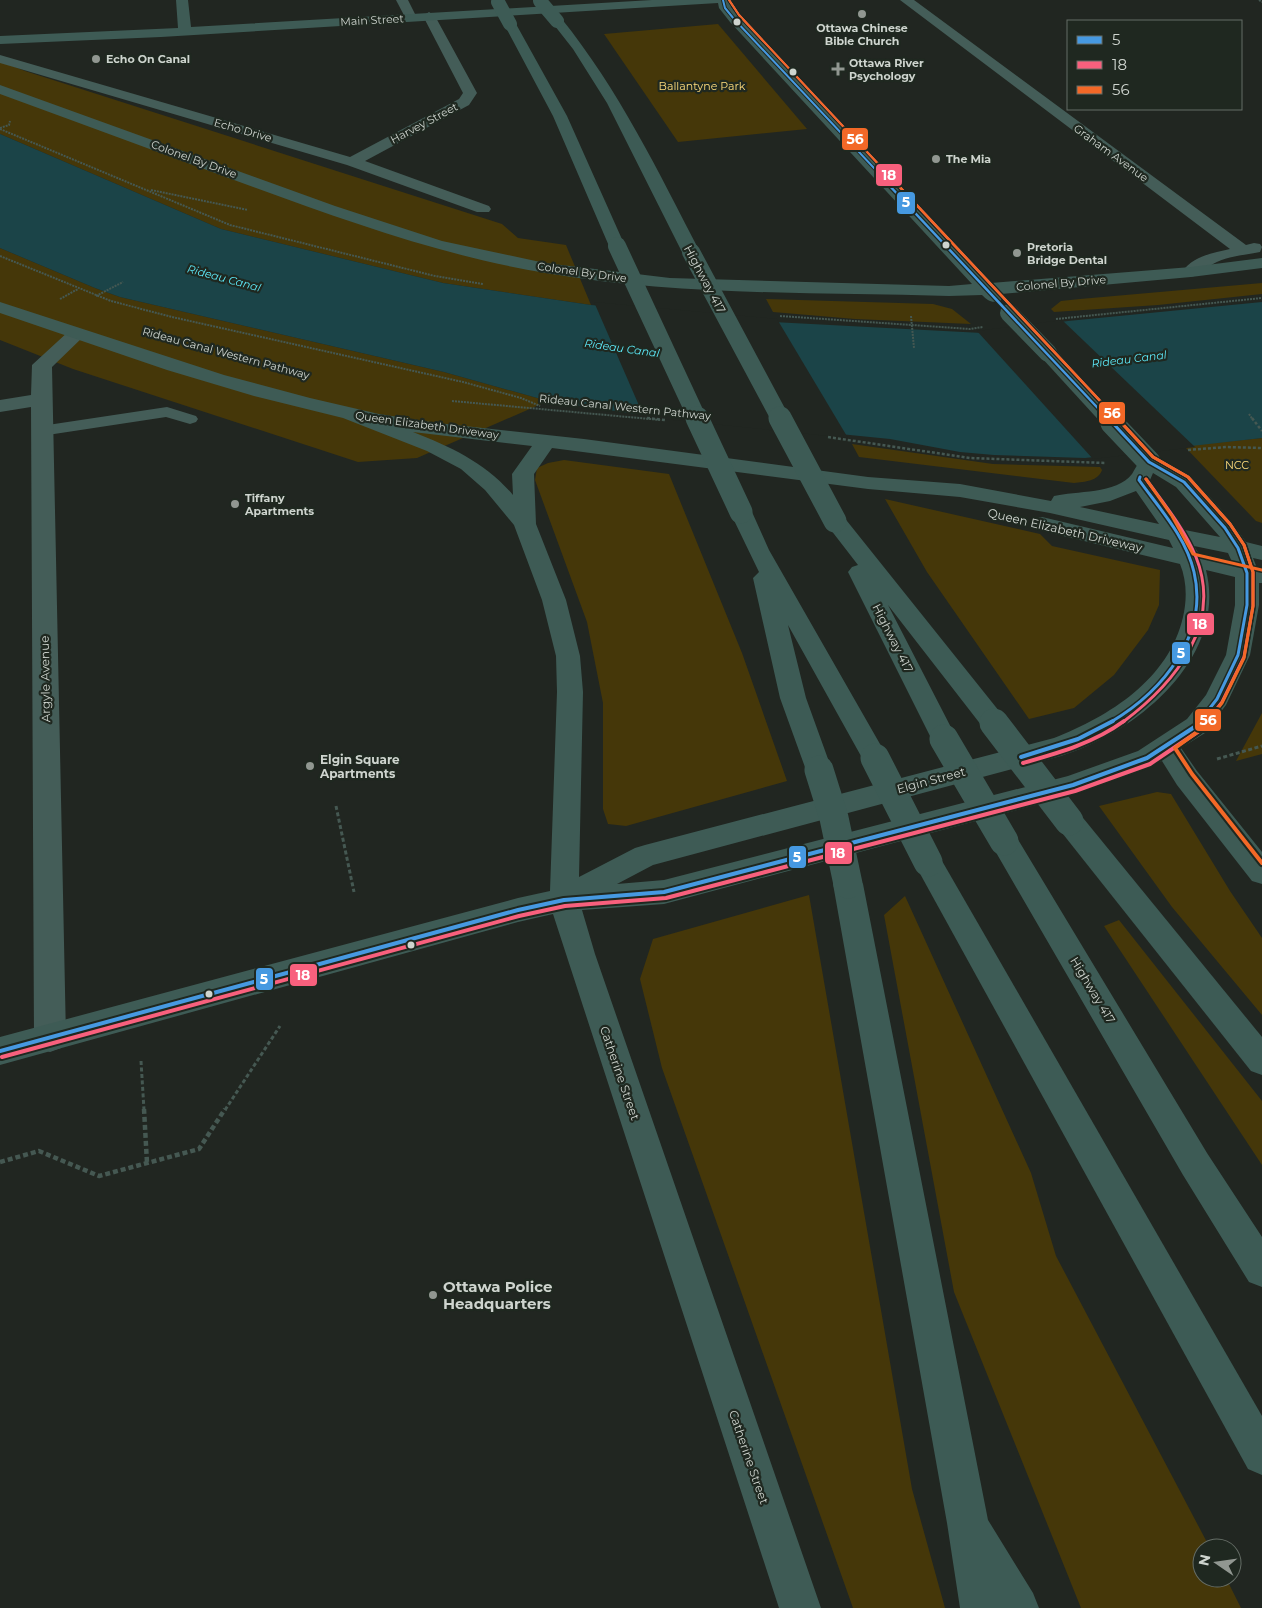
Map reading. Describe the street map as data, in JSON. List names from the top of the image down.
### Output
{
  "streets": {
    "highway": ["Highway 417"],
    "main road": [
      "Main Street",
      "Colonel By Drive",
      "Queen Elizabeth Driveway",
      "Elgin Street",
      "Catherine Street"
    ],
    "street": [
      "Harvey Street",
      "Echo Drive",
      "Graham Avenue",
      "Argyle Avenue"
    ],
    "path": ["Rideau Canal Western Pathway"]
  },
  "crossings": [
    ["Main Street", "Harvey Street"],
    ["Harvey Street", "Echo Drive"],
    ["Queen Elizabeth Driveway", "Argyle Avenue"],
    ["Queen Elizabeth Driveway", "Elgin Street"],
    ["Argyle Avenue", "Elgin Street"],
    ["Elgin Street", "Catherine Street"]
  ],
  "water": ["Rideau Canal"],
  "parks": ["Ballantyne Park", "NCC"],
  "places": {
    "other": [
      "Ottawa Chinese Bible Church",
      "Echo On Canal",
      "The Mia",
      "Pretoria Bridge Dental",
      "Tiffany Apartments",
      "Elgin Square Apartments",
      "Ottawa Police Headquarters"
    ],
    "health": ["Ottawa River Psychology"]
  },
  "lines": ["transit line 5", "transit line 18", "transit line 56"],
  "legend": ["5", "18", "56"],
  "north": "left"
}
